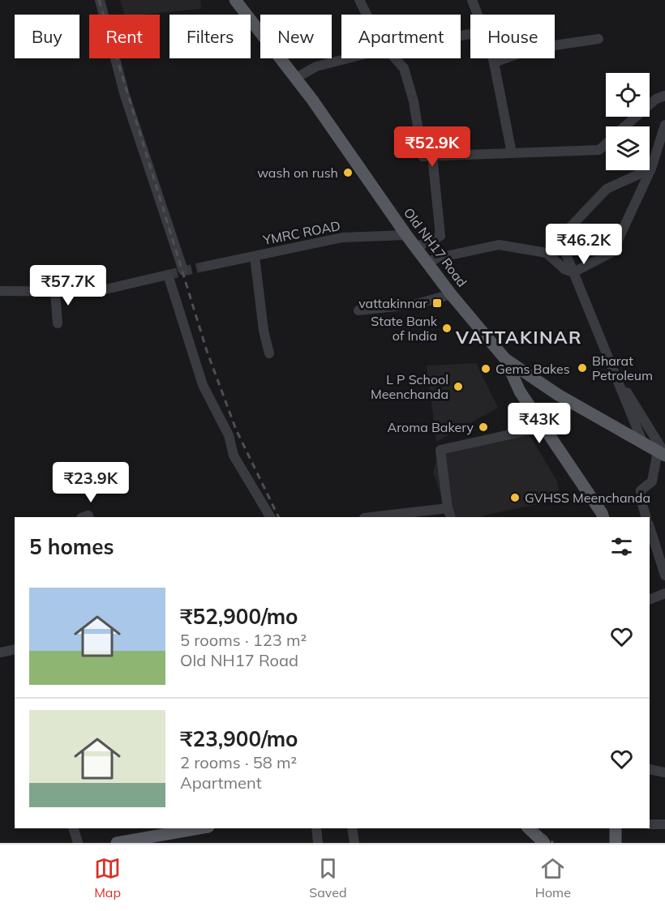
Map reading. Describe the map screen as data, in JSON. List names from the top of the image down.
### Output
{
  "streets": {
    "main road": ["Old NH17 Road"],
    "street": ["YMRC ROAD"]
  },
  "crossings": [
    ["YMRC ROAD", "Old NH17 Road"]
  ],
  "districts": ["VATTAKINAR"],
  "places": {
    "other": [
      "wash on rush",
      "State Bank of India",
      "Bharat Petroleum",
      "Gems Bakes",
      "L P School Meenchanda",
      "Aroma Bakery",
      "GVHSS Meenchanda"
    ],
    "transit": ["vattakinnar"]
  },
  "page": {
    "chip": [
      "Buy",
      "Rent",
      "Filters",
      "New",
      "Apartment",
      "House"
    ],
    "price": [
      "₹52.9K",
      "₹46.2K",
      "₹57.7K",
      "₹43K",
      "₹23.9K"
    ],
    "heading": "5 homes",
    "list": [
      {
        "name": "₹52,900/mo",
        "note": "5 rooms · 123 m² · Old NH17 Road"
      },
      {
        "name": "₹23,900/mo",
        "note": "2 rooms · 58 m² · Apartment"
      }
    ],
    "tabs": ["Map", "Saved", "Home"]
  }
}
